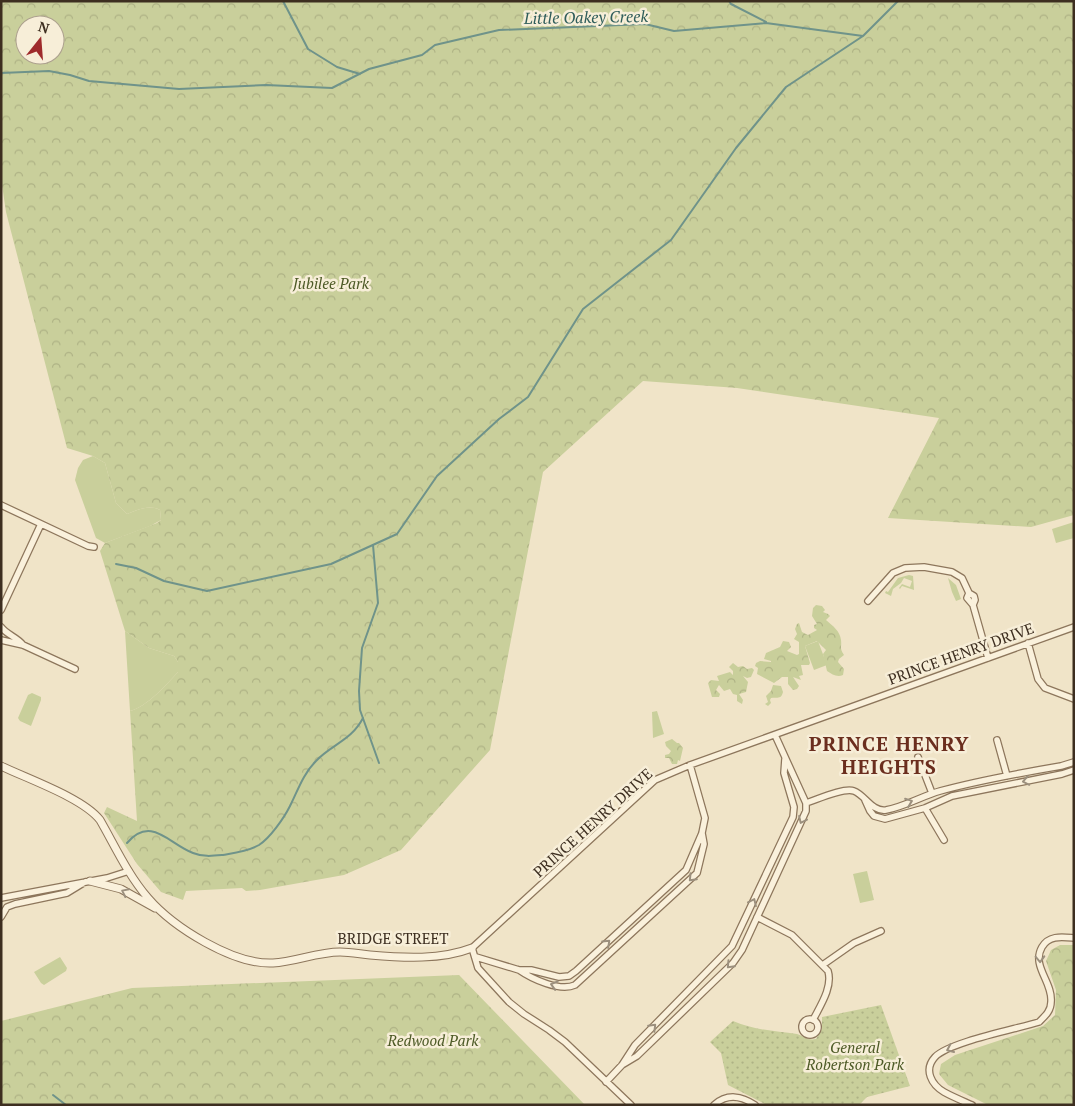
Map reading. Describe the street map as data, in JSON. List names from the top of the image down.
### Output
{
  "streets": {
    "street": ["PRINCE HENRY DRIVE", "BRIDGE STREET"]
  },
  "crossings": [
    ["PRINCE HENRY DRIVE", "BRIDGE STREET"]
  ],
  "districts": ["PRINCE HENRY HEIGHTS"],
  "water": ["Little Oakey Creek"],
  "parks": ["Jubilee Park", "Redwood Park", "General Robertson Park"],
  "north": "top"
}
